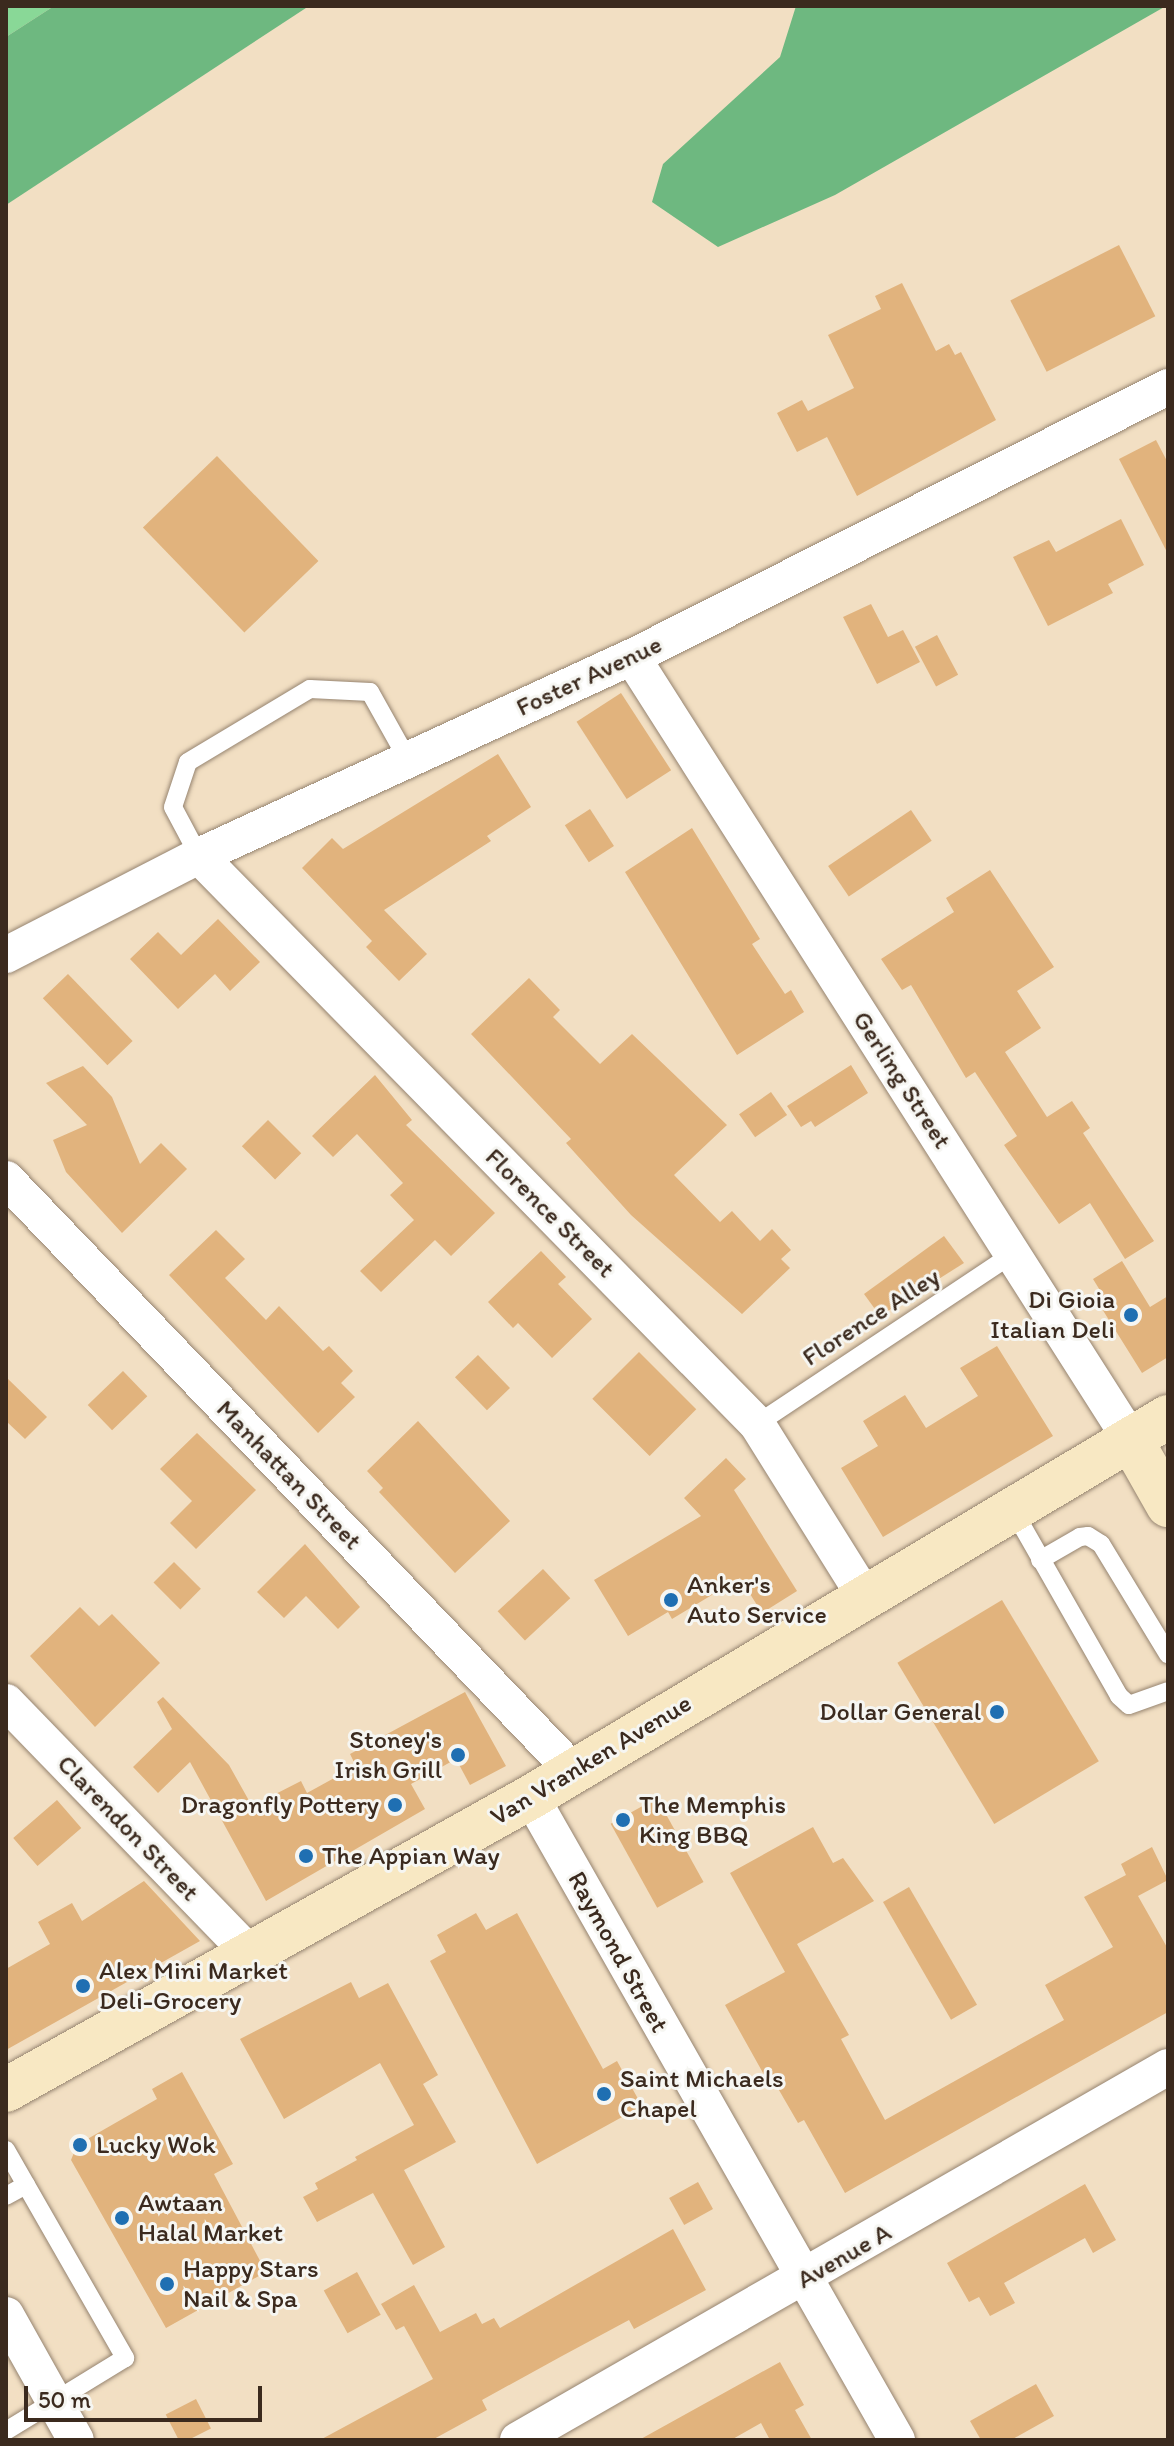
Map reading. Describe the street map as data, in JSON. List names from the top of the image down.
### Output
{
  "streets": {
    "street": [
      "Foster Avenue",
      "Gerling Street",
      "Florence Street",
      "Manhattan Street",
      "Van Vranken Avenue",
      "Clarendon Street",
      "Raymond Street",
      "Avenue A"
    ],
    "lane": ["Florence Alley"]
  },
  "crossings": [
    ["Foster Avenue", "Gerling Street"],
    ["Foster Avenue", "Florence Street"],
    ["Gerling Street", "Florence Alley"],
    ["Gerling Street", "Van Vranken Avenue"],
    ["Florence Street", "Florence Alley"],
    ["Florence Street", "Van Vranken Avenue"],
    ["Manhattan Street", "Van Vranken Avenue"],
    ["Van Vranken Avenue", "Clarendon Street"],
    ["Van Vranken Avenue", "Raymond Street"],
    ["Raymond Street", "Avenue A"]
  ],
  "places": [
    "Di Gioia Italian Deli",
    "Anker's Auto Service",
    "Dollar General",
    "Stoney's Irish Grill",
    "Dragonfly Pottery",
    "The Memphis King BBQ",
    "The Appian Way",
    "Alex Mini Market Deli-Grocery",
    "Saint Michaels Chapel",
    "Lucky Wok",
    "Awtaan Halal Market",
    "Happy Stars Nail & Spa"
  ],
  "scale_bar": "50 m"
}
